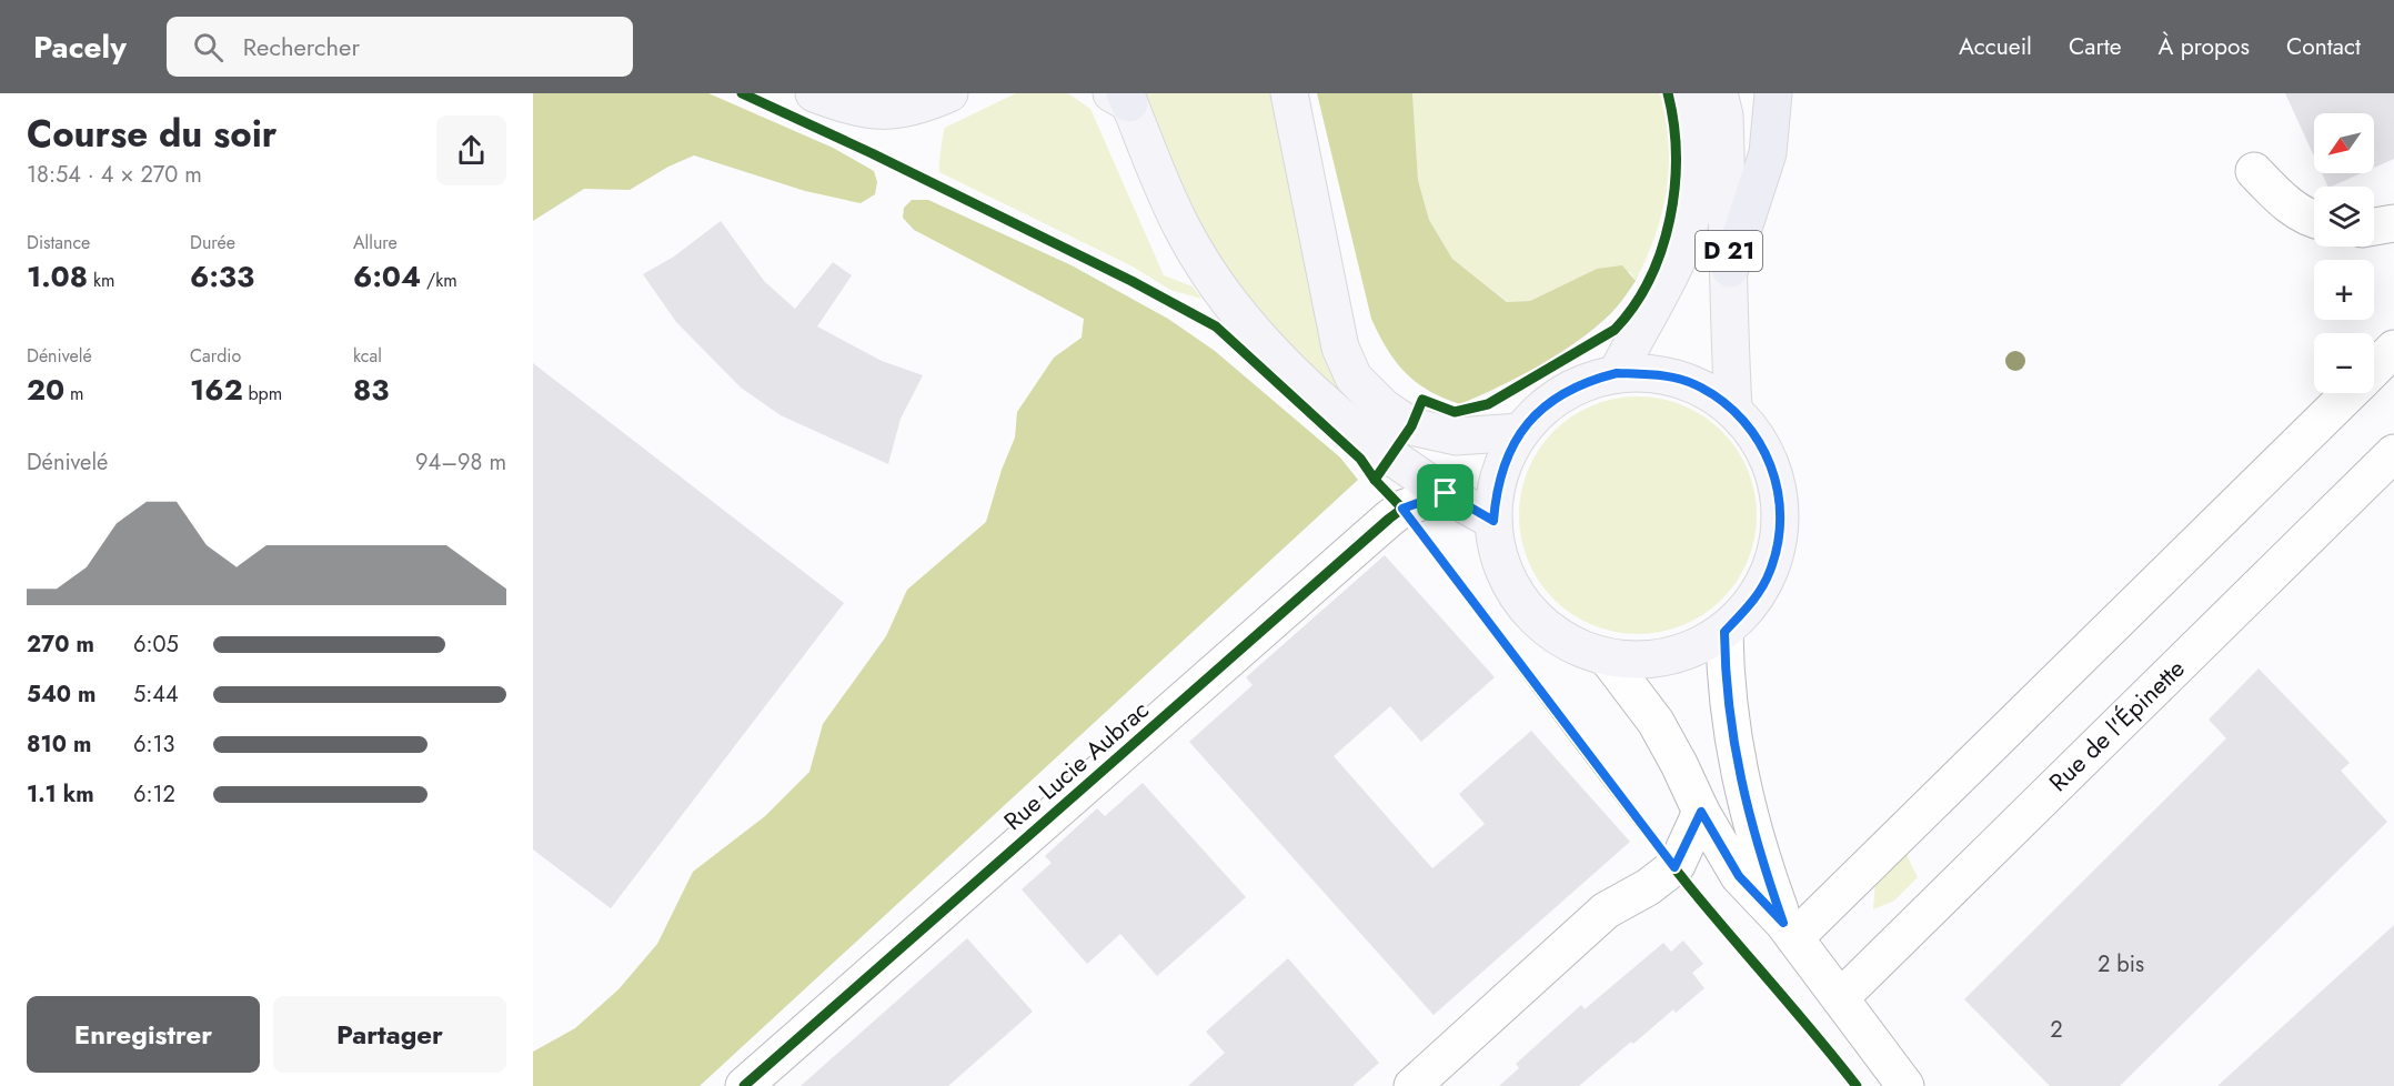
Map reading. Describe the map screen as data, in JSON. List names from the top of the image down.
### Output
{
  "streets": {
    "main road": ["D 21"],
    "street": ["Rue de l'Épinette", "Rue Lucie Aubrac"]
  },
  "house_numbers": ["2 bis", "2"],
  "north": "bottom left",
  "page": {
    "header": "Pacely",
    "search": "Rechercher",
    "nav": [
      "Accueil",
      "Carte",
      "À propos",
      "Contact"
    ],
    "heading": ["Course du soir", "18:54 · 4 × 270 m"],
    "map_buttons": ["+", "−"],
    "stats": [
      ["Distance", "1.08 km"],
      ["Durée", "6:33"],
      ["Allure", "6:04 /km"],
      ["Dénivelé", "20 m"],
      ["Cardio", "162 bpm"],
      ["kcal", "83"]
    ],
    "chart": ["Dénivelé", "94–98 m"],
    "list": [
      {
        "name": "270 m",
        "note": "6:05"
      },
      {
        "name": "540 m",
        "note": "5:44"
      },
      {
        "name": "810 m",
        "note": "6:13"
      },
      {
        "name": "1.1 km",
        "note": "6:12"
      }
    ],
    "buttons": ["Enregistrer", "Partager"]
  }
}
